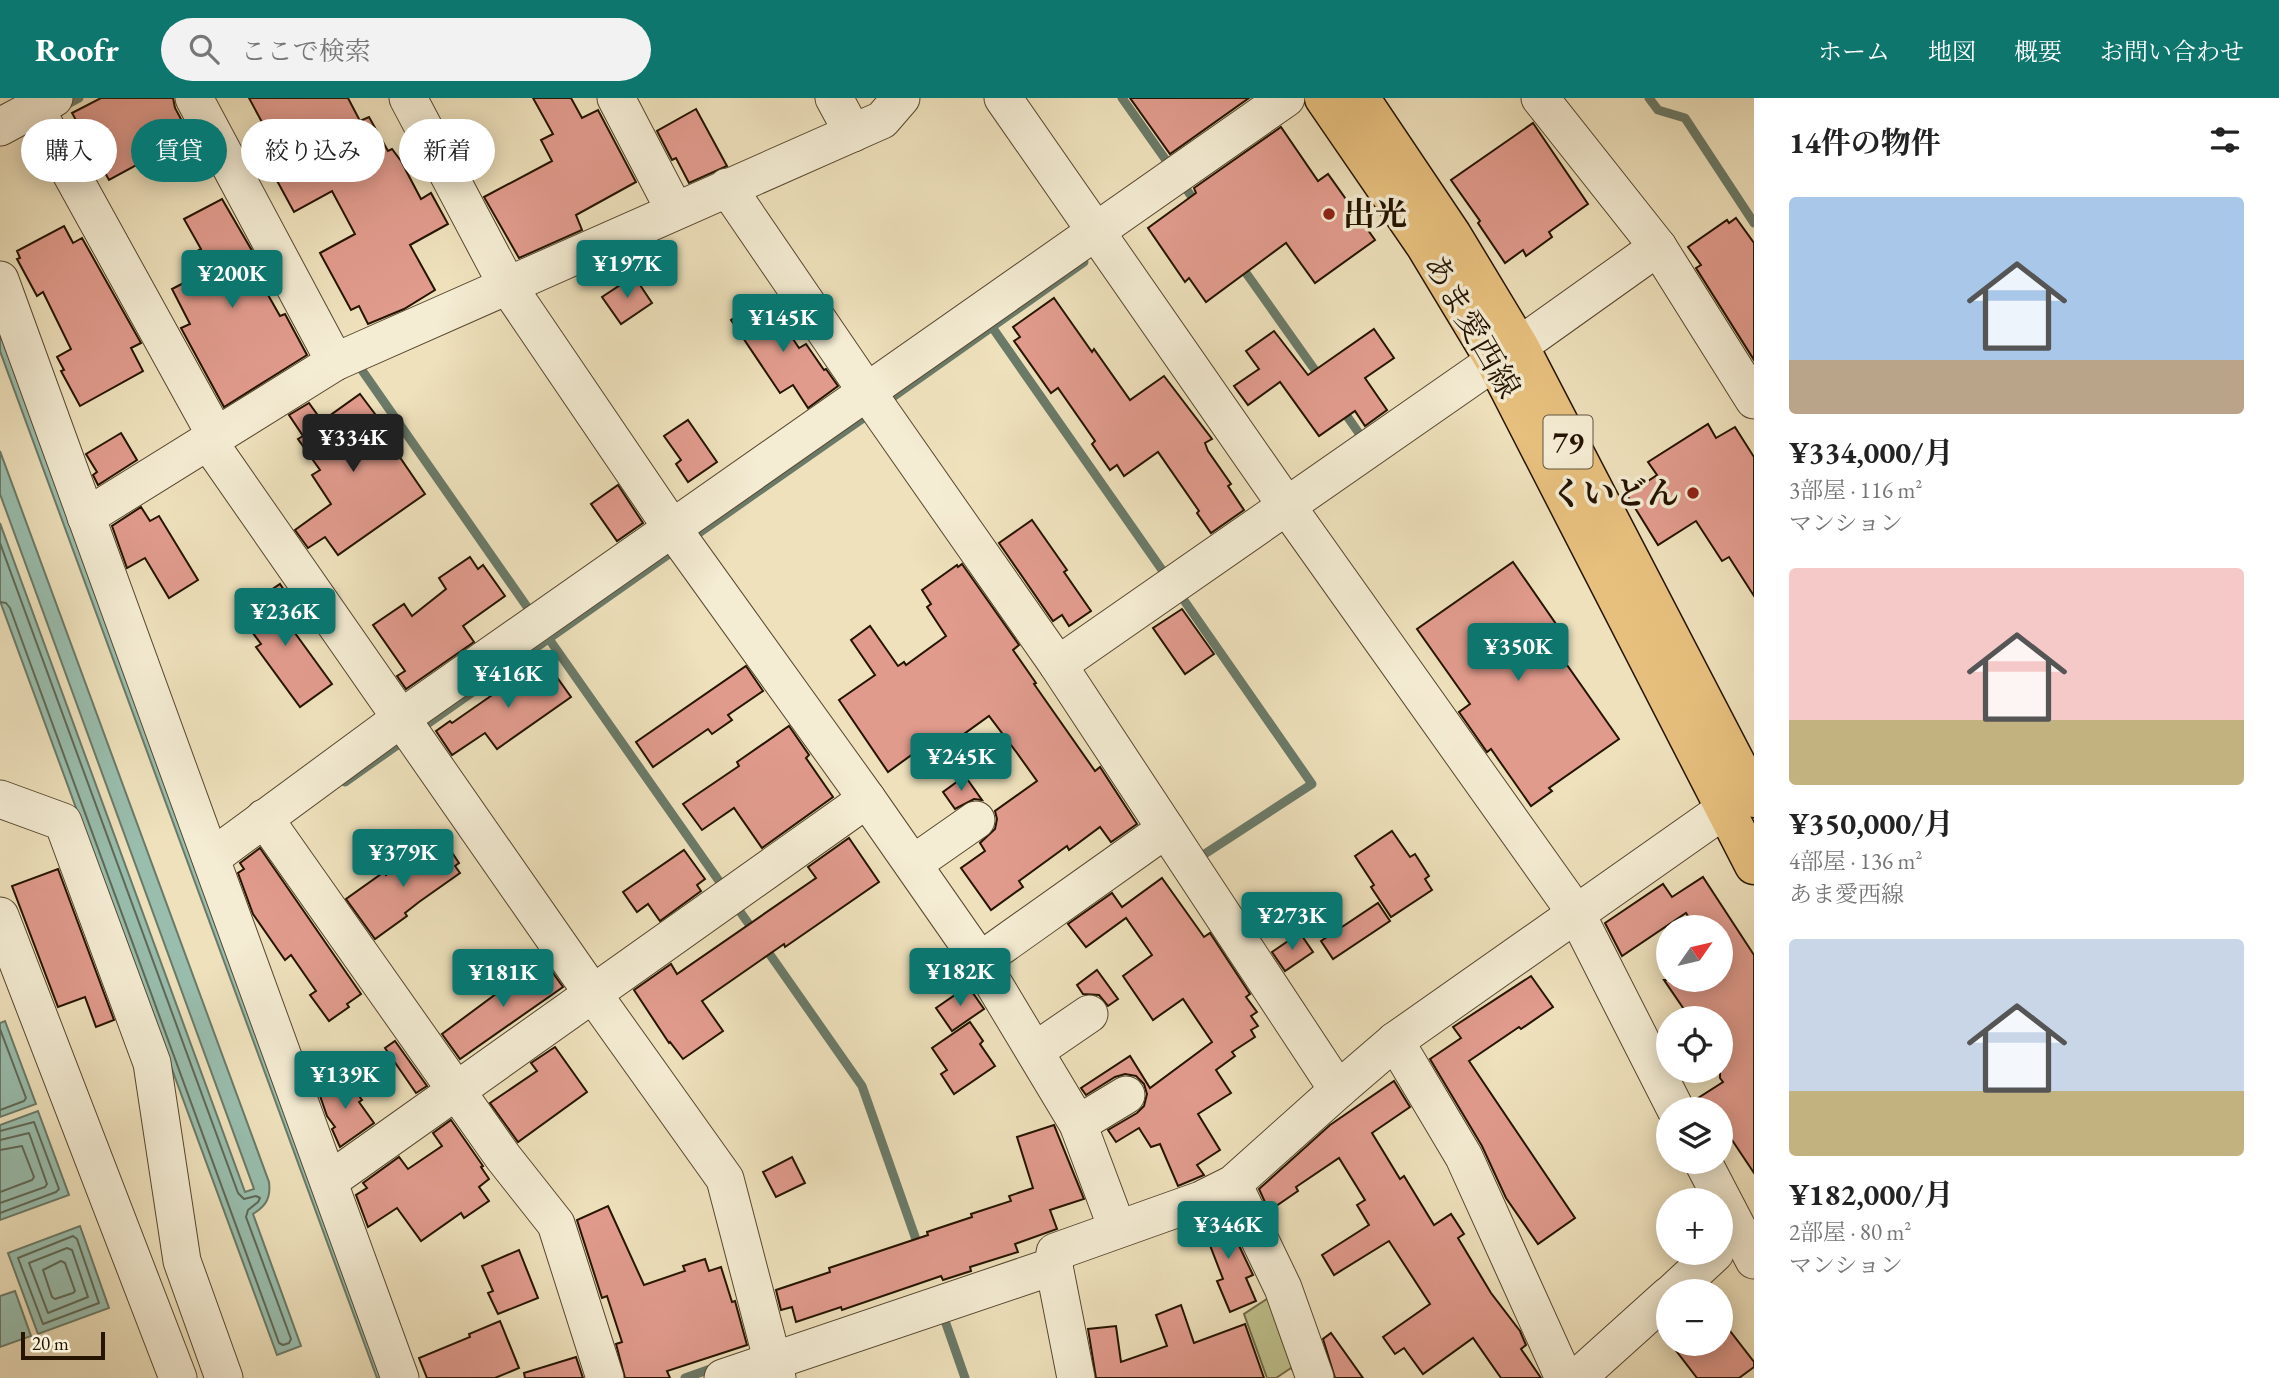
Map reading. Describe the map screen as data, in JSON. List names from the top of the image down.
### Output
{
  "streets": {
    "main road": ["あま愛西線", "79"]
  },
  "places": ["出光", "くいどん"],
  "scale_bar": "20 m",
  "north": "top right",
  "page": {
    "header": "Roofr",
    "search": "ここで検索",
    "nav": [
      "ホーム",
      "地図",
      "概要",
      "お問い合わせ"
    ],
    "heading": "14件の物件",
    "chip": [
      "購入",
      "賃貸",
      "絞り込み",
      "新着"
    ],
    "list": [
      {
        "name": "¥334,000/月",
        "note": "3部屋 · 116 m² · マンション"
      },
      {
        "name": "¥350,000/月",
        "note": "4部屋 · 136 m² · あま愛西線"
      },
      {
        "name": "¥182,000/月",
        "note": "2部屋 · 80 m² · マンション"
      }
    ],
    "price": [
      "¥197K",
      "¥200K",
      "¥145K",
      "¥334K",
      "¥236K",
      "¥350K",
      "¥416K",
      "¥245K",
      "¥379K",
      "¥273K",
      "¥182K",
      "¥181K",
      "¥139K",
      "¥346K"
    ],
    "map_buttons": ["+", "−"],
    "scale": "20 m"
  }
}
